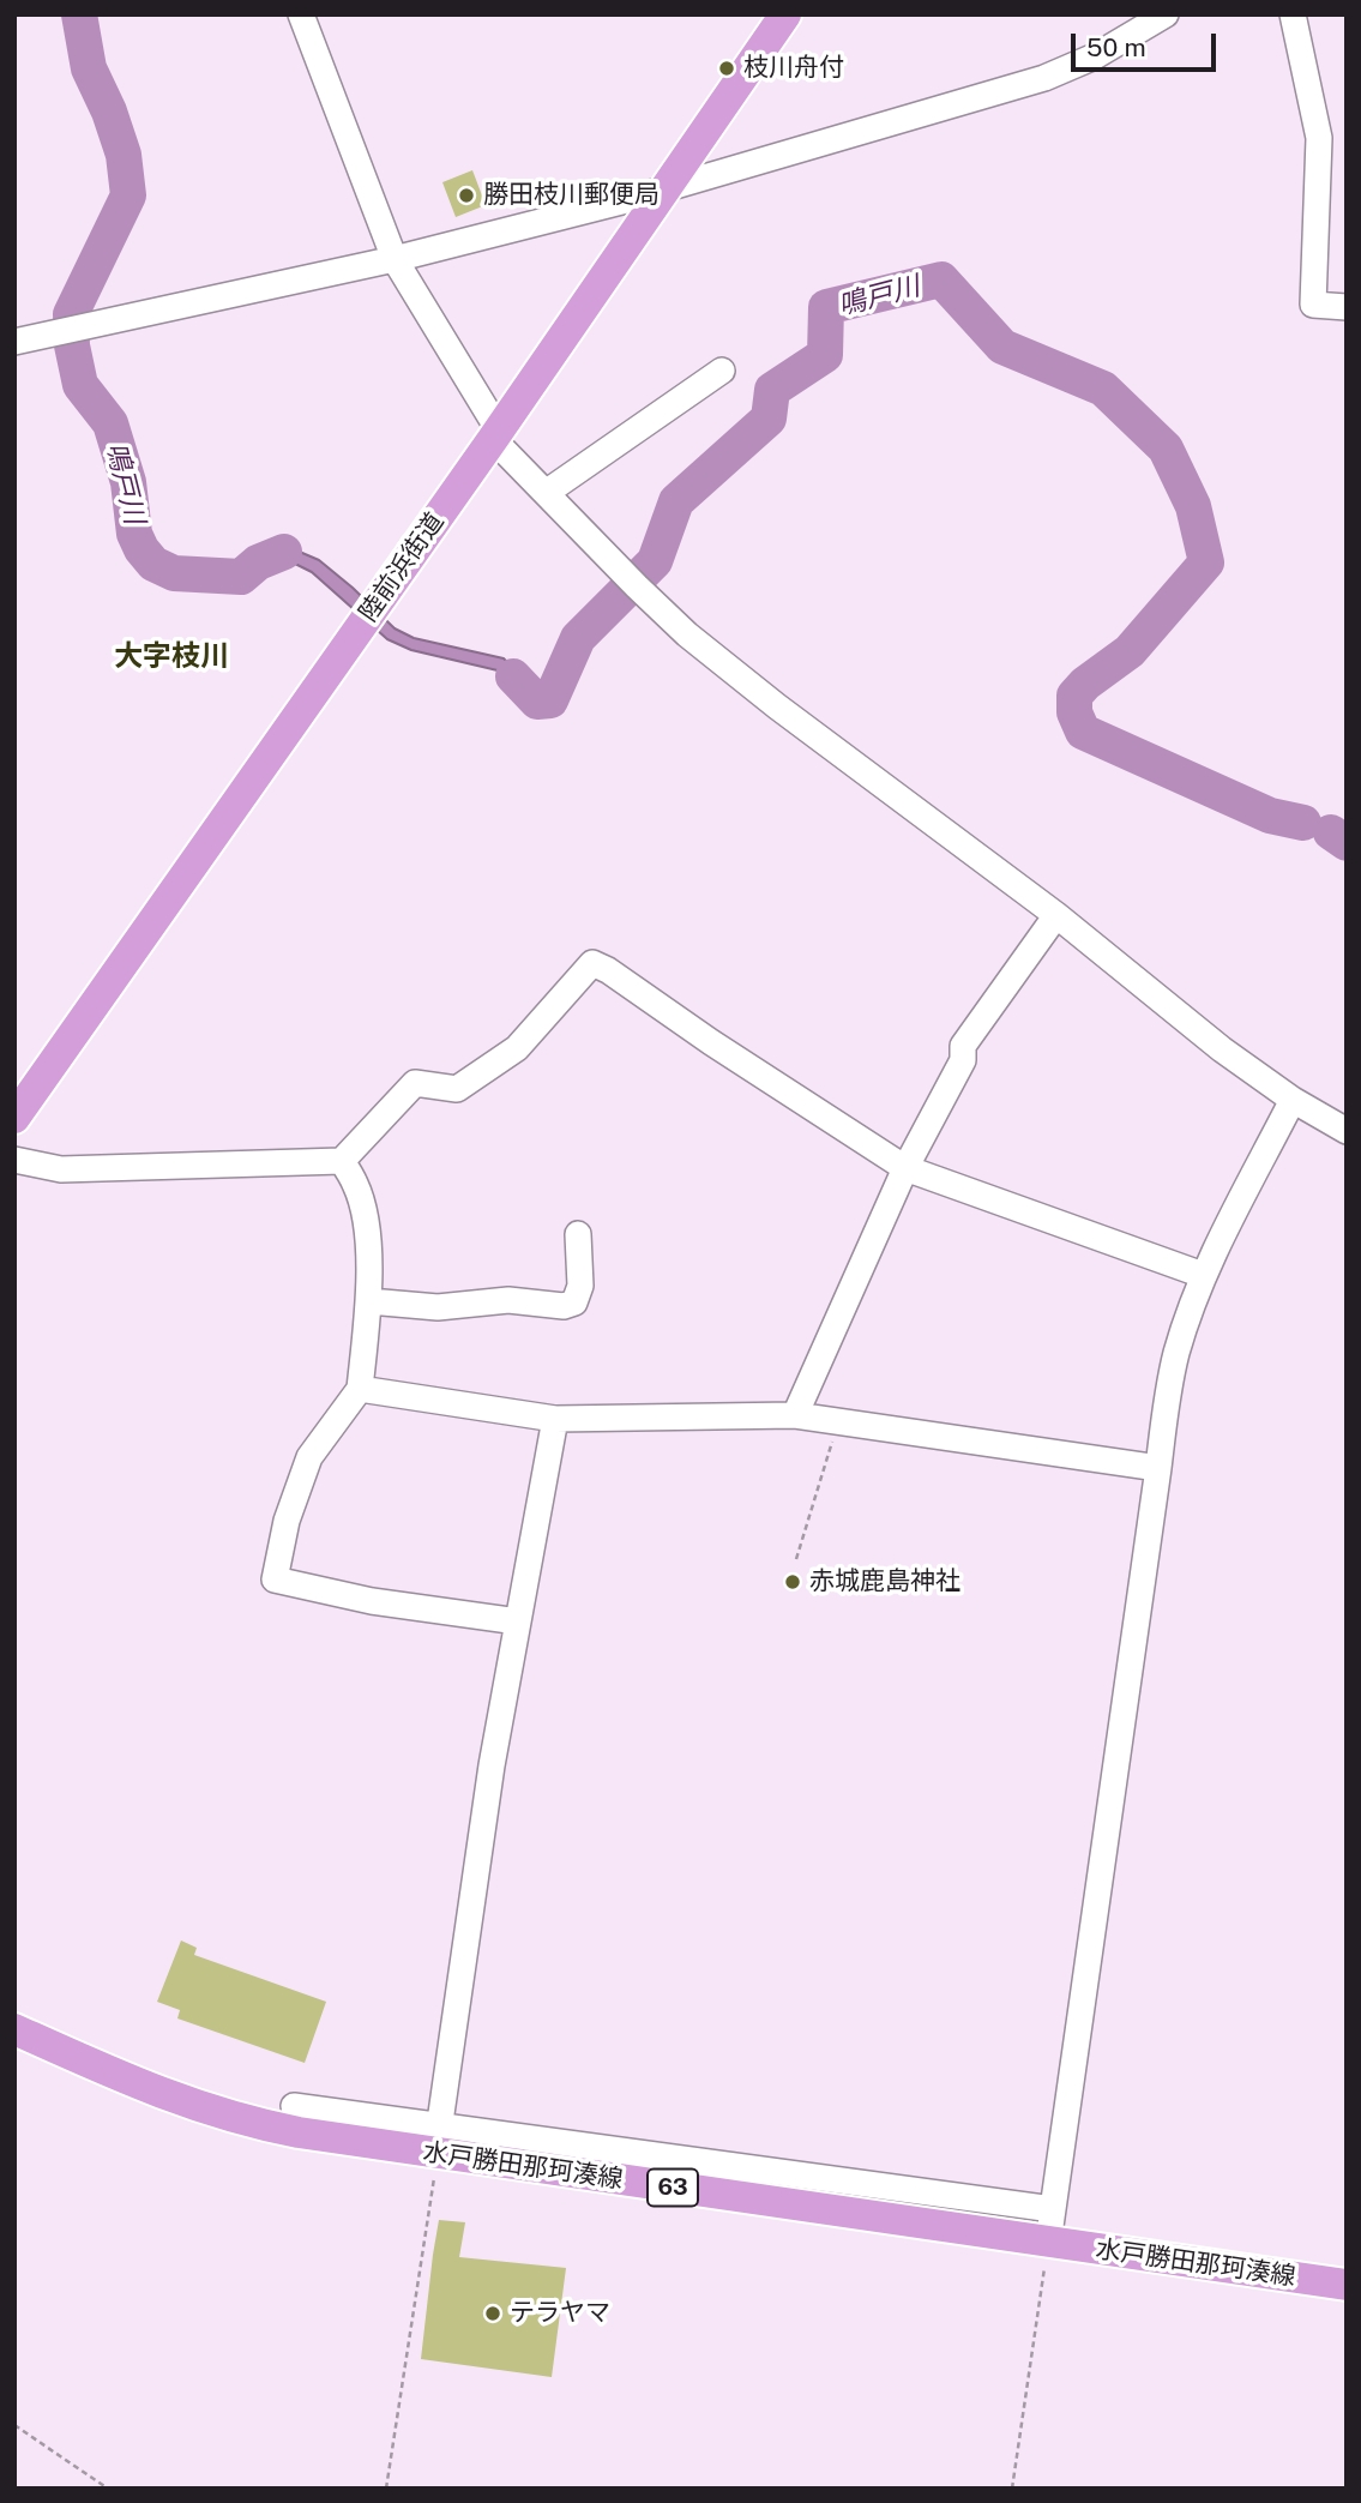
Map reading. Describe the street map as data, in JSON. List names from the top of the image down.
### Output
{
  "streets": {
    "main road": ["陸前浜街道", "水戸勝田那珂湊線", "63"]
  },
  "districts": ["大字枝川"],
  "water": ["鳴戸川"],
  "places": [
    "枝川舟付",
    "勝田枝川郵便局",
    "赤城鹿島神社",
    "テラヤマ"
  ],
  "scale_bar": "50 m"
}
